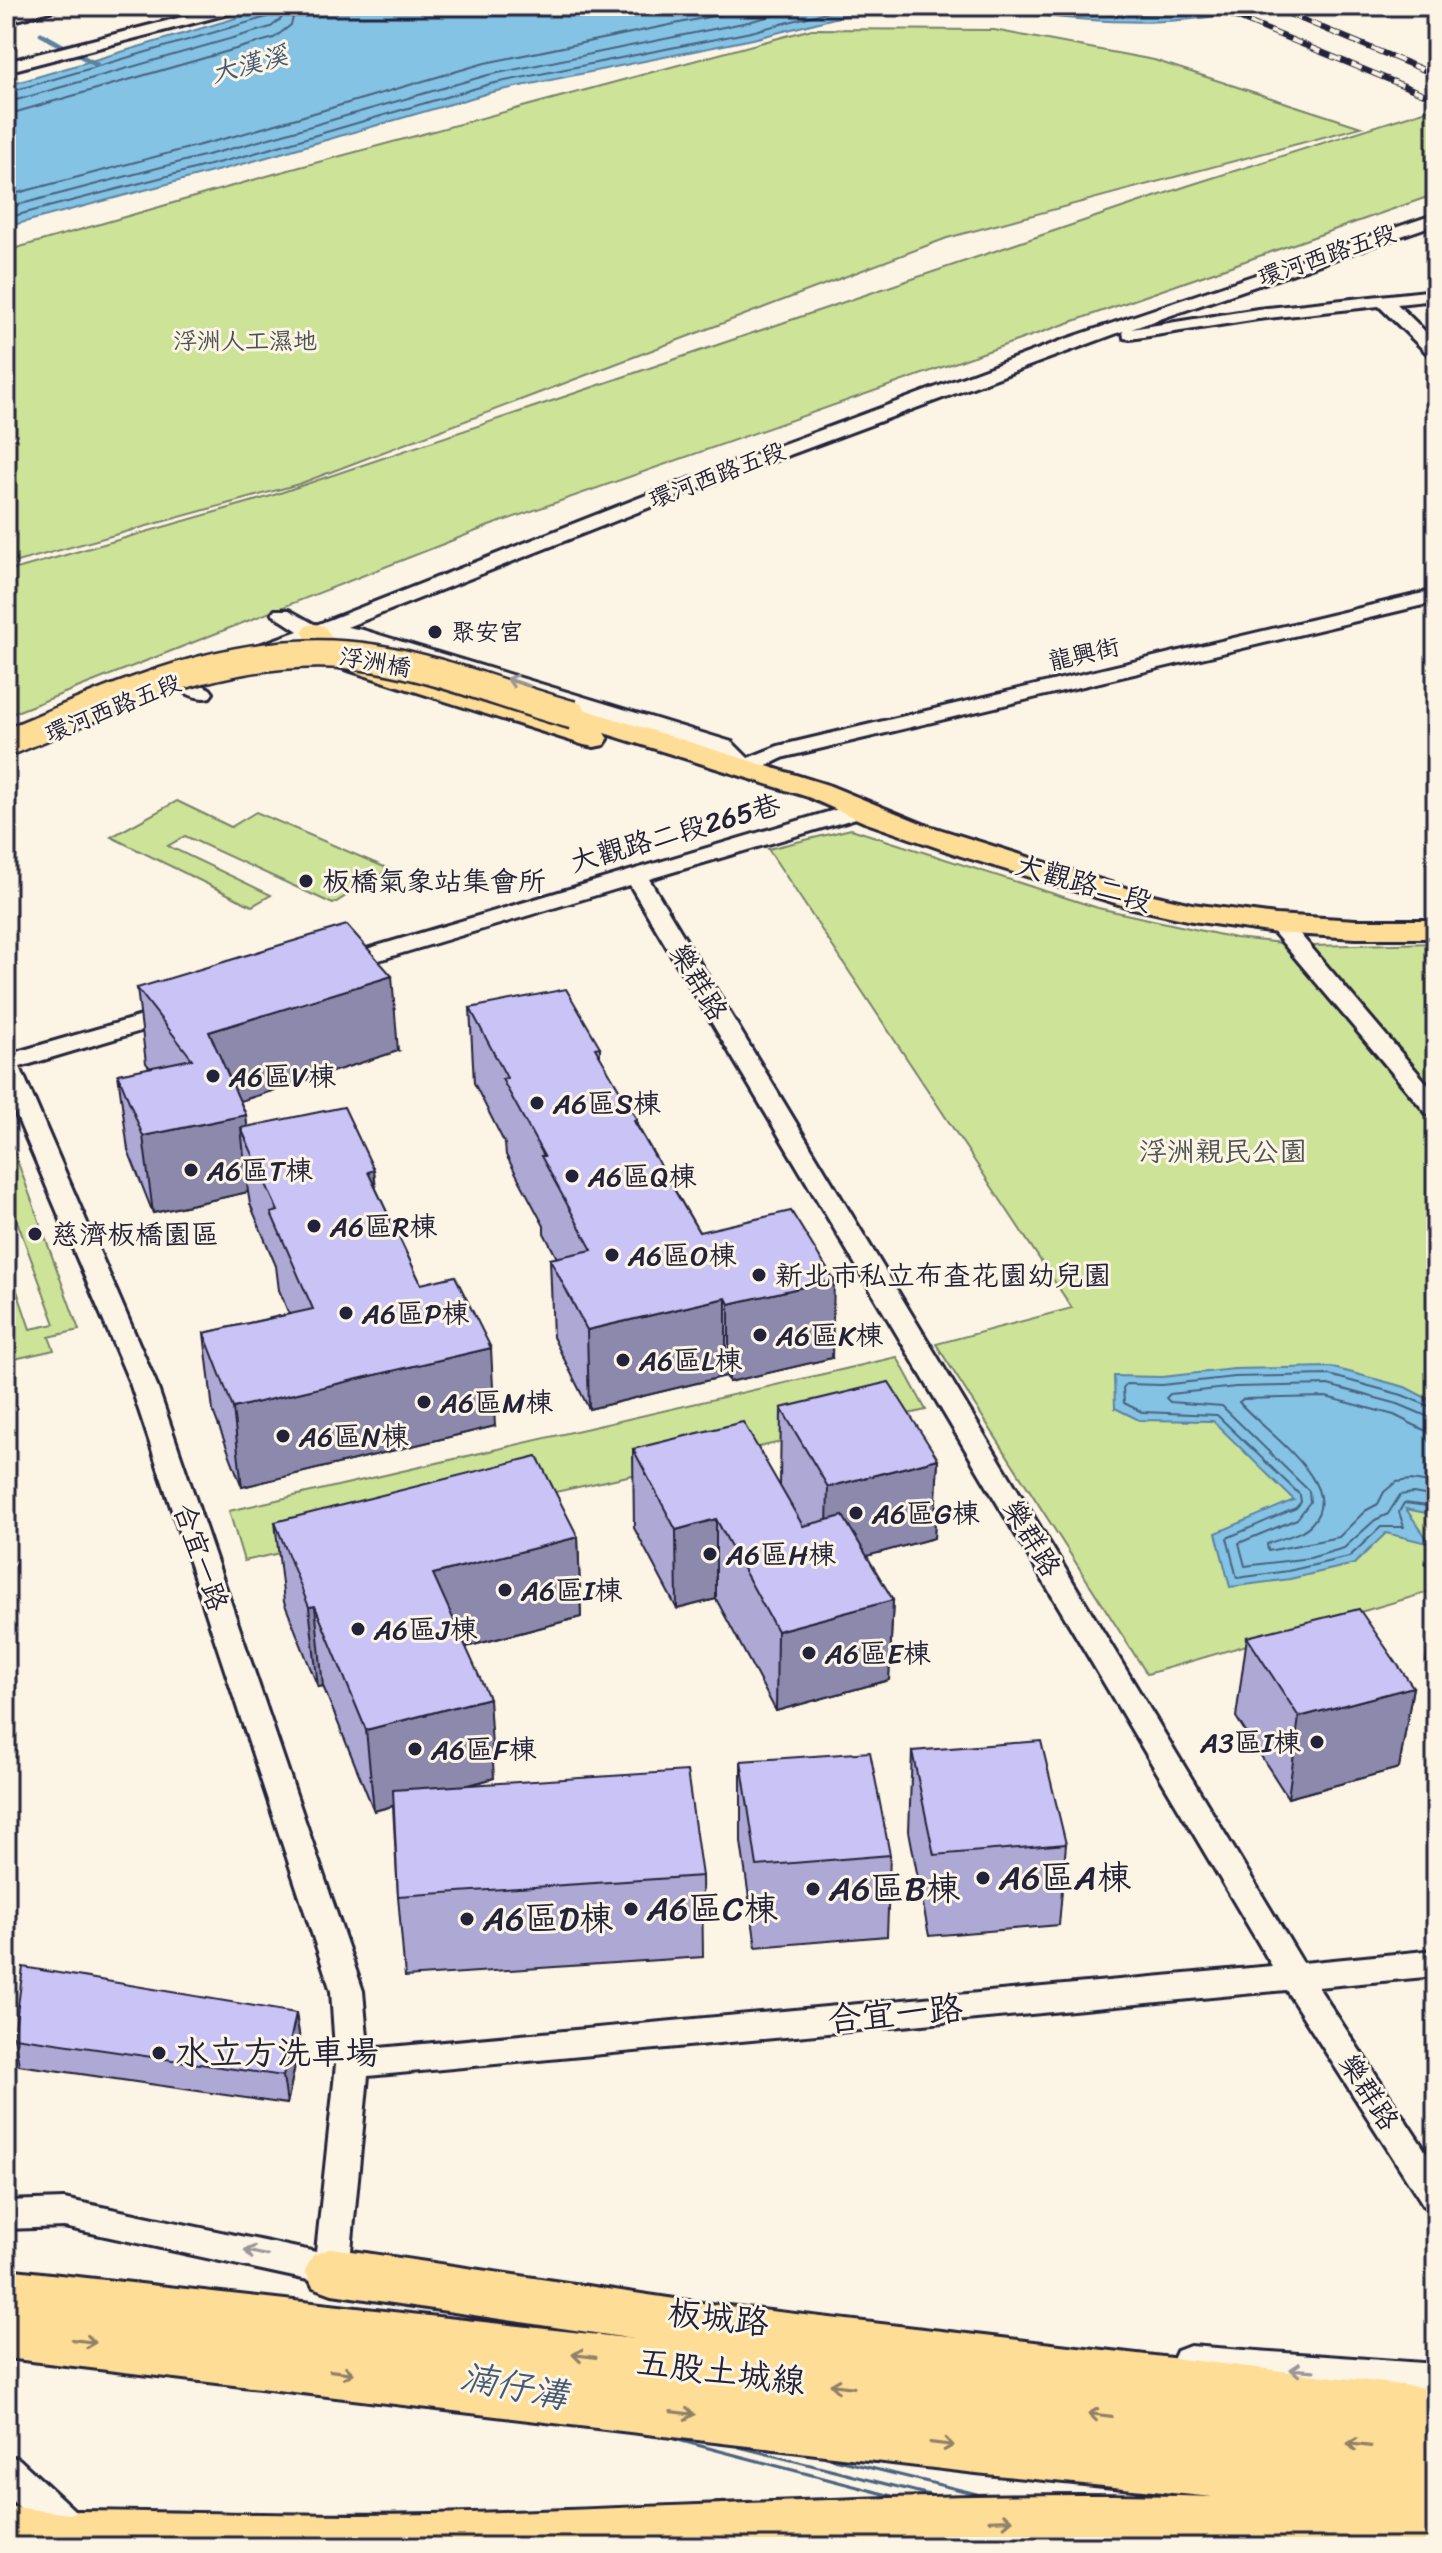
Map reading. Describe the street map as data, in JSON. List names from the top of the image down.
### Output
{
  "streets": {
    "highway": ["五股土城線"],
    "main road": ["環河西路五段", "浮洲橋", "大觀路二段"],
    "street": [
      "龍興街",
      "大觀路二段265巷",
      "樂群路",
      "合宜一路",
      "板城路"
    ]
  },
  "crossings": [
    ["龍興街", "浮洲橋"],
    ["龍興街", "大觀路二段"],
    ["浮洲橋", "大觀路二段"],
    ["大觀路二段265巷", "大觀路二段"],
    ["大觀路二段265巷", "樂群路"],
    ["樂群路", "合宜一路"],
    ["合宜一路", "板城路"]
  ],
  "one_way": ["板城路"],
  "water": ["大漢溪", "湳仔溝"],
  "parks": ["浮洲人工濕地", "浮洲親民公園"],
  "places": [
    "聚安宮",
    "板橋氣象站集會所",
    "A6區V棟",
    "A6區S棟",
    "A6區T棟",
    "A6區Q棟",
    "A6區R棟",
    "慈濟板橋園區",
    "A6區O棟",
    "新北市私立布查花園幼兒園",
    "A6區P棟",
    "A6區K棟",
    "A6區L棟",
    "A6區M棟",
    "A6區N棟",
    "A6區G棟",
    "A6區H棟",
    "A6區I棟",
    "A6區J棟",
    "A6區E棟",
    "A3區I棟",
    "A6區F棟",
    "A6區A棟",
    "A6區B棟",
    "A6區C棟",
    "A6區D棟",
    "水立方洗車場"
  ]
}
